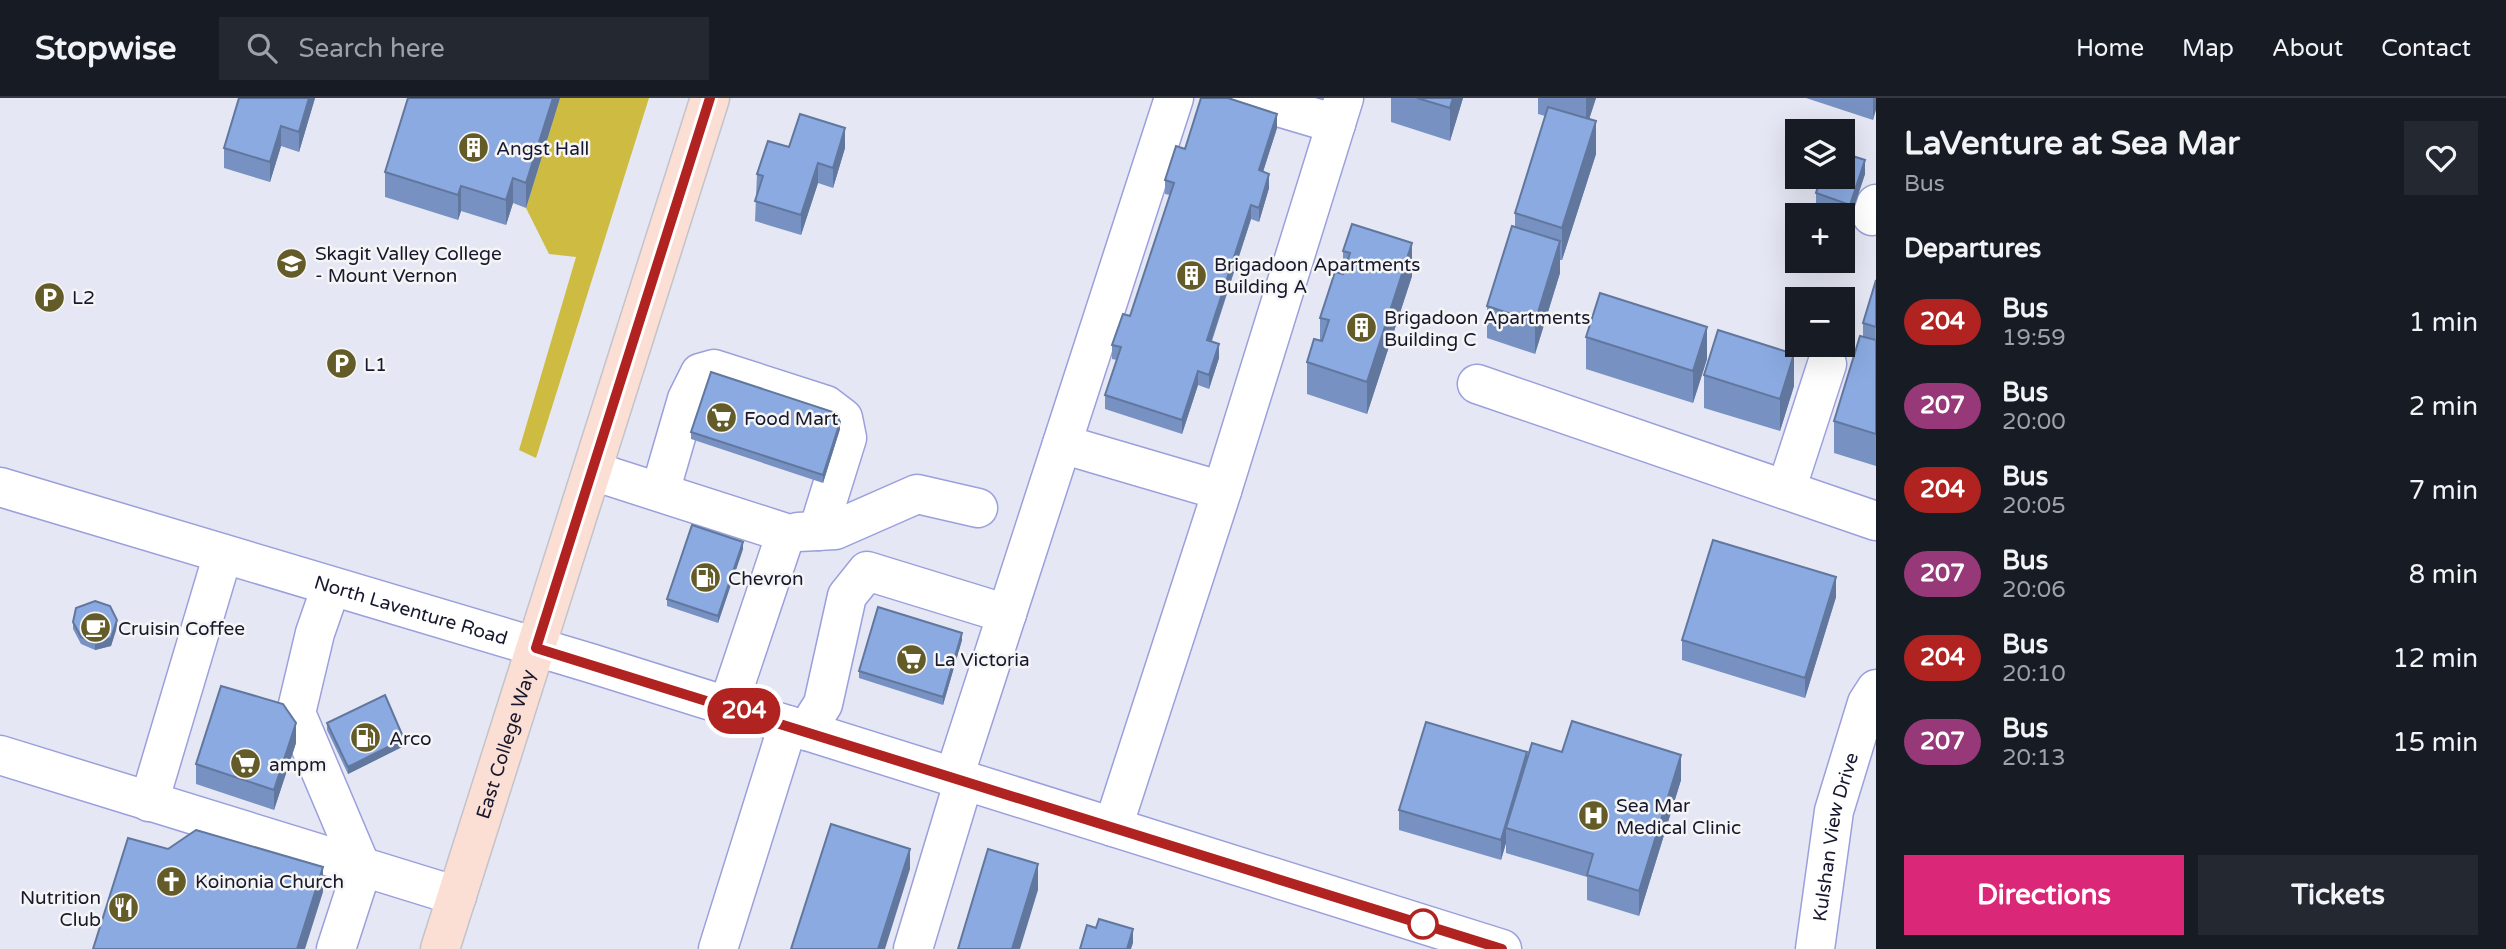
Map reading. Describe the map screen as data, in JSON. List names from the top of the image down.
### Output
{
  "streets": {
    "main road": ["East College Way"],
    "street": ["North Laventure Road", "Kulshan View Drive"]
  },
  "crossings": [
    ["North Laventure Road", "East College Way"]
  ],
  "places": {
    "building": ["Angst Hall", "Brigadoon Apartments Building A", "Brigadoon Apartments Building C"],
    "school or university": ["Skagit Valley College - Mount Vernon"],
    "parking": ["L2", "L1"],
    "supermarket": ["Food Mart", "La Victoria", "ampm"],
    "fuel station": ["Chevron", "Arco"],
    "cafe": ["Cruisin Coffee"],
    "hospital": ["Sea Mar Medical Clinic"],
    "church": ["Koinonia Church"],
    "restaurant": ["Nutrition Club"]
  },
  "lines": ["bus line 204"],
  "page": {
    "header": "Stopwise",
    "search": "Search here",
    "nav": [
      "Home",
      "Map",
      "About",
      "Contact"
    ],
    "on_map": "204",
    "heading": [
      ["LaVenture at Sea Mar", "Bus"],
      "Departures"
    ],
    "map_buttons": ["+", "−"],
    "list": [
      {
        "mark": "204",
        "name": "Bus",
        "note": "19:59",
        "value": "1 min"
      },
      {
        "mark": "207",
        "name": "Bus",
        "note": "20:00",
        "value": "2 min"
      },
      {
        "mark": "204",
        "name": "Bus",
        "note": "20:05",
        "value": "7 min"
      },
      {
        "mark": "207",
        "name": "Bus",
        "note": "20:06",
        "value": "8 min"
      },
      {
        "mark": "204",
        "name": "Bus",
        "note": "20:10",
        "value": "12 min"
      },
      {
        "mark": "207",
        "name": "Bus",
        "note": "20:13",
        "value": "15 min"
      }
    ],
    "buttons": ["Directions", "Tickets"]
  }
}
